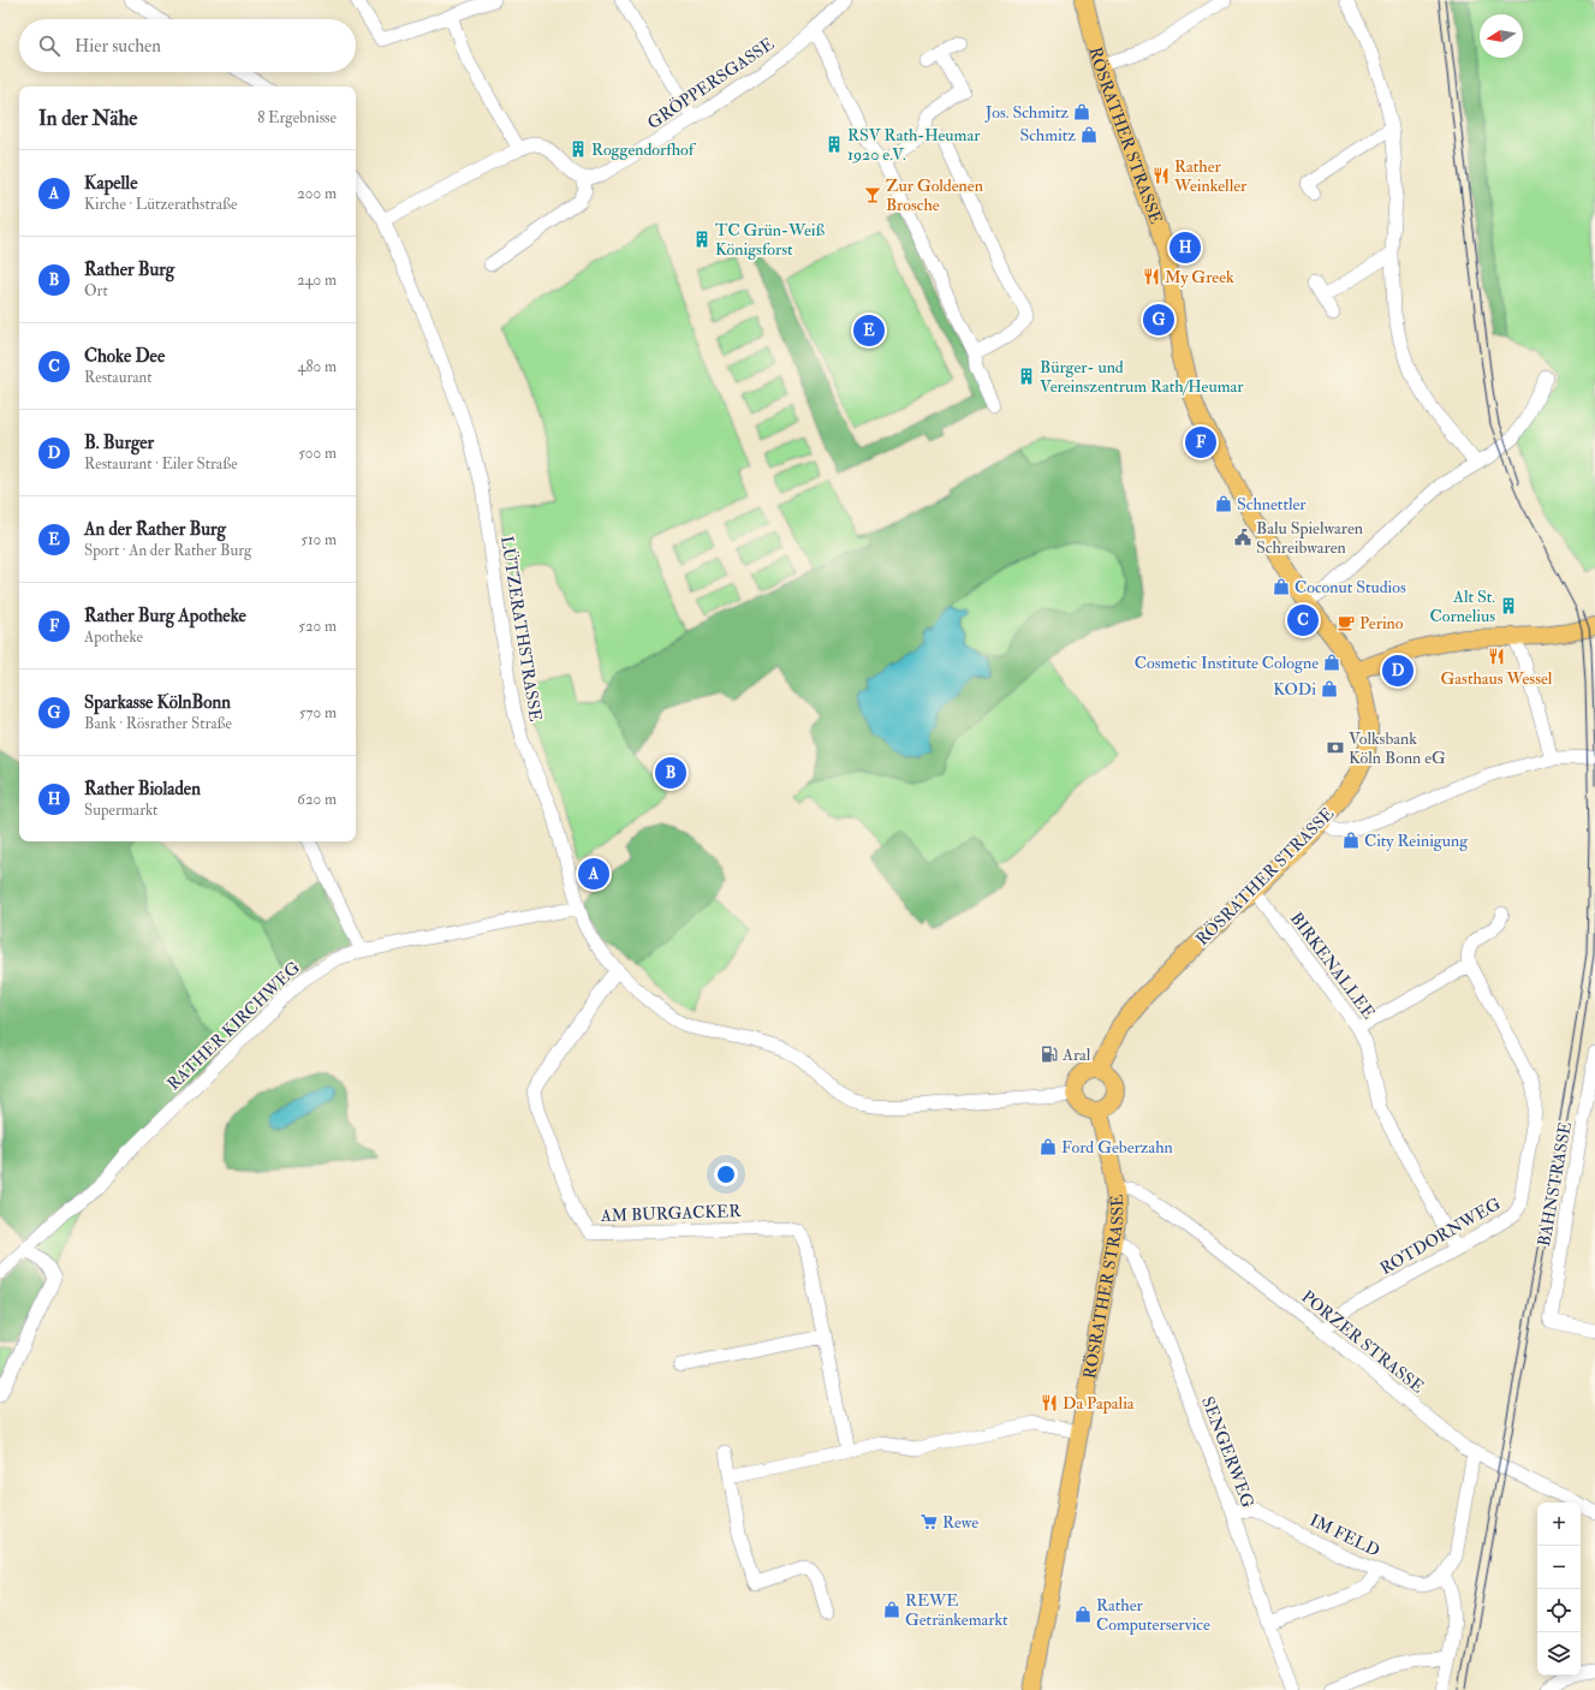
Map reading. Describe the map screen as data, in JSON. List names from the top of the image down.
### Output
{
  "streets": {
    "main road": ["RÖSRATHER STRASSE"],
    "street": [
      "GRÖPPERSGASSE",
      "LÜTZERATHSTRASSE",
      "BIRKENALLEE",
      "RATHER KIRCHWEG",
      "BAHNSTRASSE",
      "AM BURGACKER",
      "ROTDORNWEG",
      "PORZER STRASSE",
      "SENGERWEG",
      "IM FELD"
    ]
  },
  "crossings": [
    ["RÖSRATHER STRASSE", "LÜTZERATHSTRASSE"],
    ["RÖSRATHER STRASSE", "BIRKENALLEE"],
    ["RÖSRATHER STRASSE", "PORZER STRASSE"],
    ["RÖSRATHER STRASSE", "SENGERWEG"],
    ["LÜTZERATHSTRASSE", "RATHER KIRCHWEG"],
    ["LÜTZERATHSTRASSE", "AM BURGACKER"],
    ["BIRKENALLEE", "ROTDORNWEG"],
    ["ROTDORNWEG", "PORZER STRASSE"],
    ["SENGERWEG", "IM FELD"]
  ],
  "places": {
    "shop": [
      "Jos. Schmitz",
      "Schmitz",
      "Schnettler",
      "Coconut Studios",
      "Cosmetic Institute Cologne",
      "KODi",
      "City Reinigung",
      "Ford Geberzahn",
      "REWE Getränkemarkt",
      "Rather Computerservice"
    ],
    "building": [
      "RSV Rath-Heumar 1920 e.V.",
      "Roggendorfhof",
      "TC Grün-Weiß Königsforst",
      "Bürger- und Vereinszentrum Rath/Heumar",
      "Alt St. Cornelius"
    ],
    "restaurant": [
      "Rather Weinkeller",
      "My Greek",
      "Gasthaus Wessel",
      "Da Papalia"
    ],
    "bar": ["Zur Goldenen Brosche"],
    "public building": ["Balu Spielwaren Schreibwaren"],
    "cafe": ["Perino"],
    "bank": ["Volksbank Köln Bonn eG"],
    "fuel station": ["Aral"],
    "supermarket": ["Rewe"]
  },
  "north": "left",
  "page": {
    "search": "Hier suchen",
    "heading": ["In der Nähe", "8 Ergebnisse"],
    "list": [
      {
        "mark": "A",
        "name": "Kapelle",
        "note": "Kirche · Lützerathstraße",
        "value": "200 m"
      },
      {
        "mark": "B",
        "name": "Rather Burg",
        "note": "Ort",
        "value": "240 m"
      },
      {
        "mark": "C",
        "name": "Choke Dee",
        "note": "Restaurant",
        "value": "480 m"
      },
      {
        "mark": "D",
        "name": "B. Burger",
        "note": "Restaurant · Eiler Straße",
        "value": "500 m"
      },
      {
        "mark": "E",
        "name": "An der Rather Burg",
        "note": "Sport · An der Rather Burg",
        "value": "510 m"
      },
      {
        "mark": "F",
        "name": "Rather Burg Apotheke",
        "note": "Apotheke",
        "value": "520 m"
      },
      {
        "mark": "G",
        "name": "Sparkasse KölnBonn",
        "note": "Bank · Rösrather Straße",
        "value": "570 m"
      },
      {
        "mark": "H",
        "name": "Rather Bioladen",
        "note": "Supermarkt",
        "value": "620 m"
      }
    ],
    "pins": [
      "H",
      "G",
      "E",
      "F",
      "C",
      "D",
      "B",
      "A"
    ],
    "map_buttons": ["+", "−"]
  }
}
